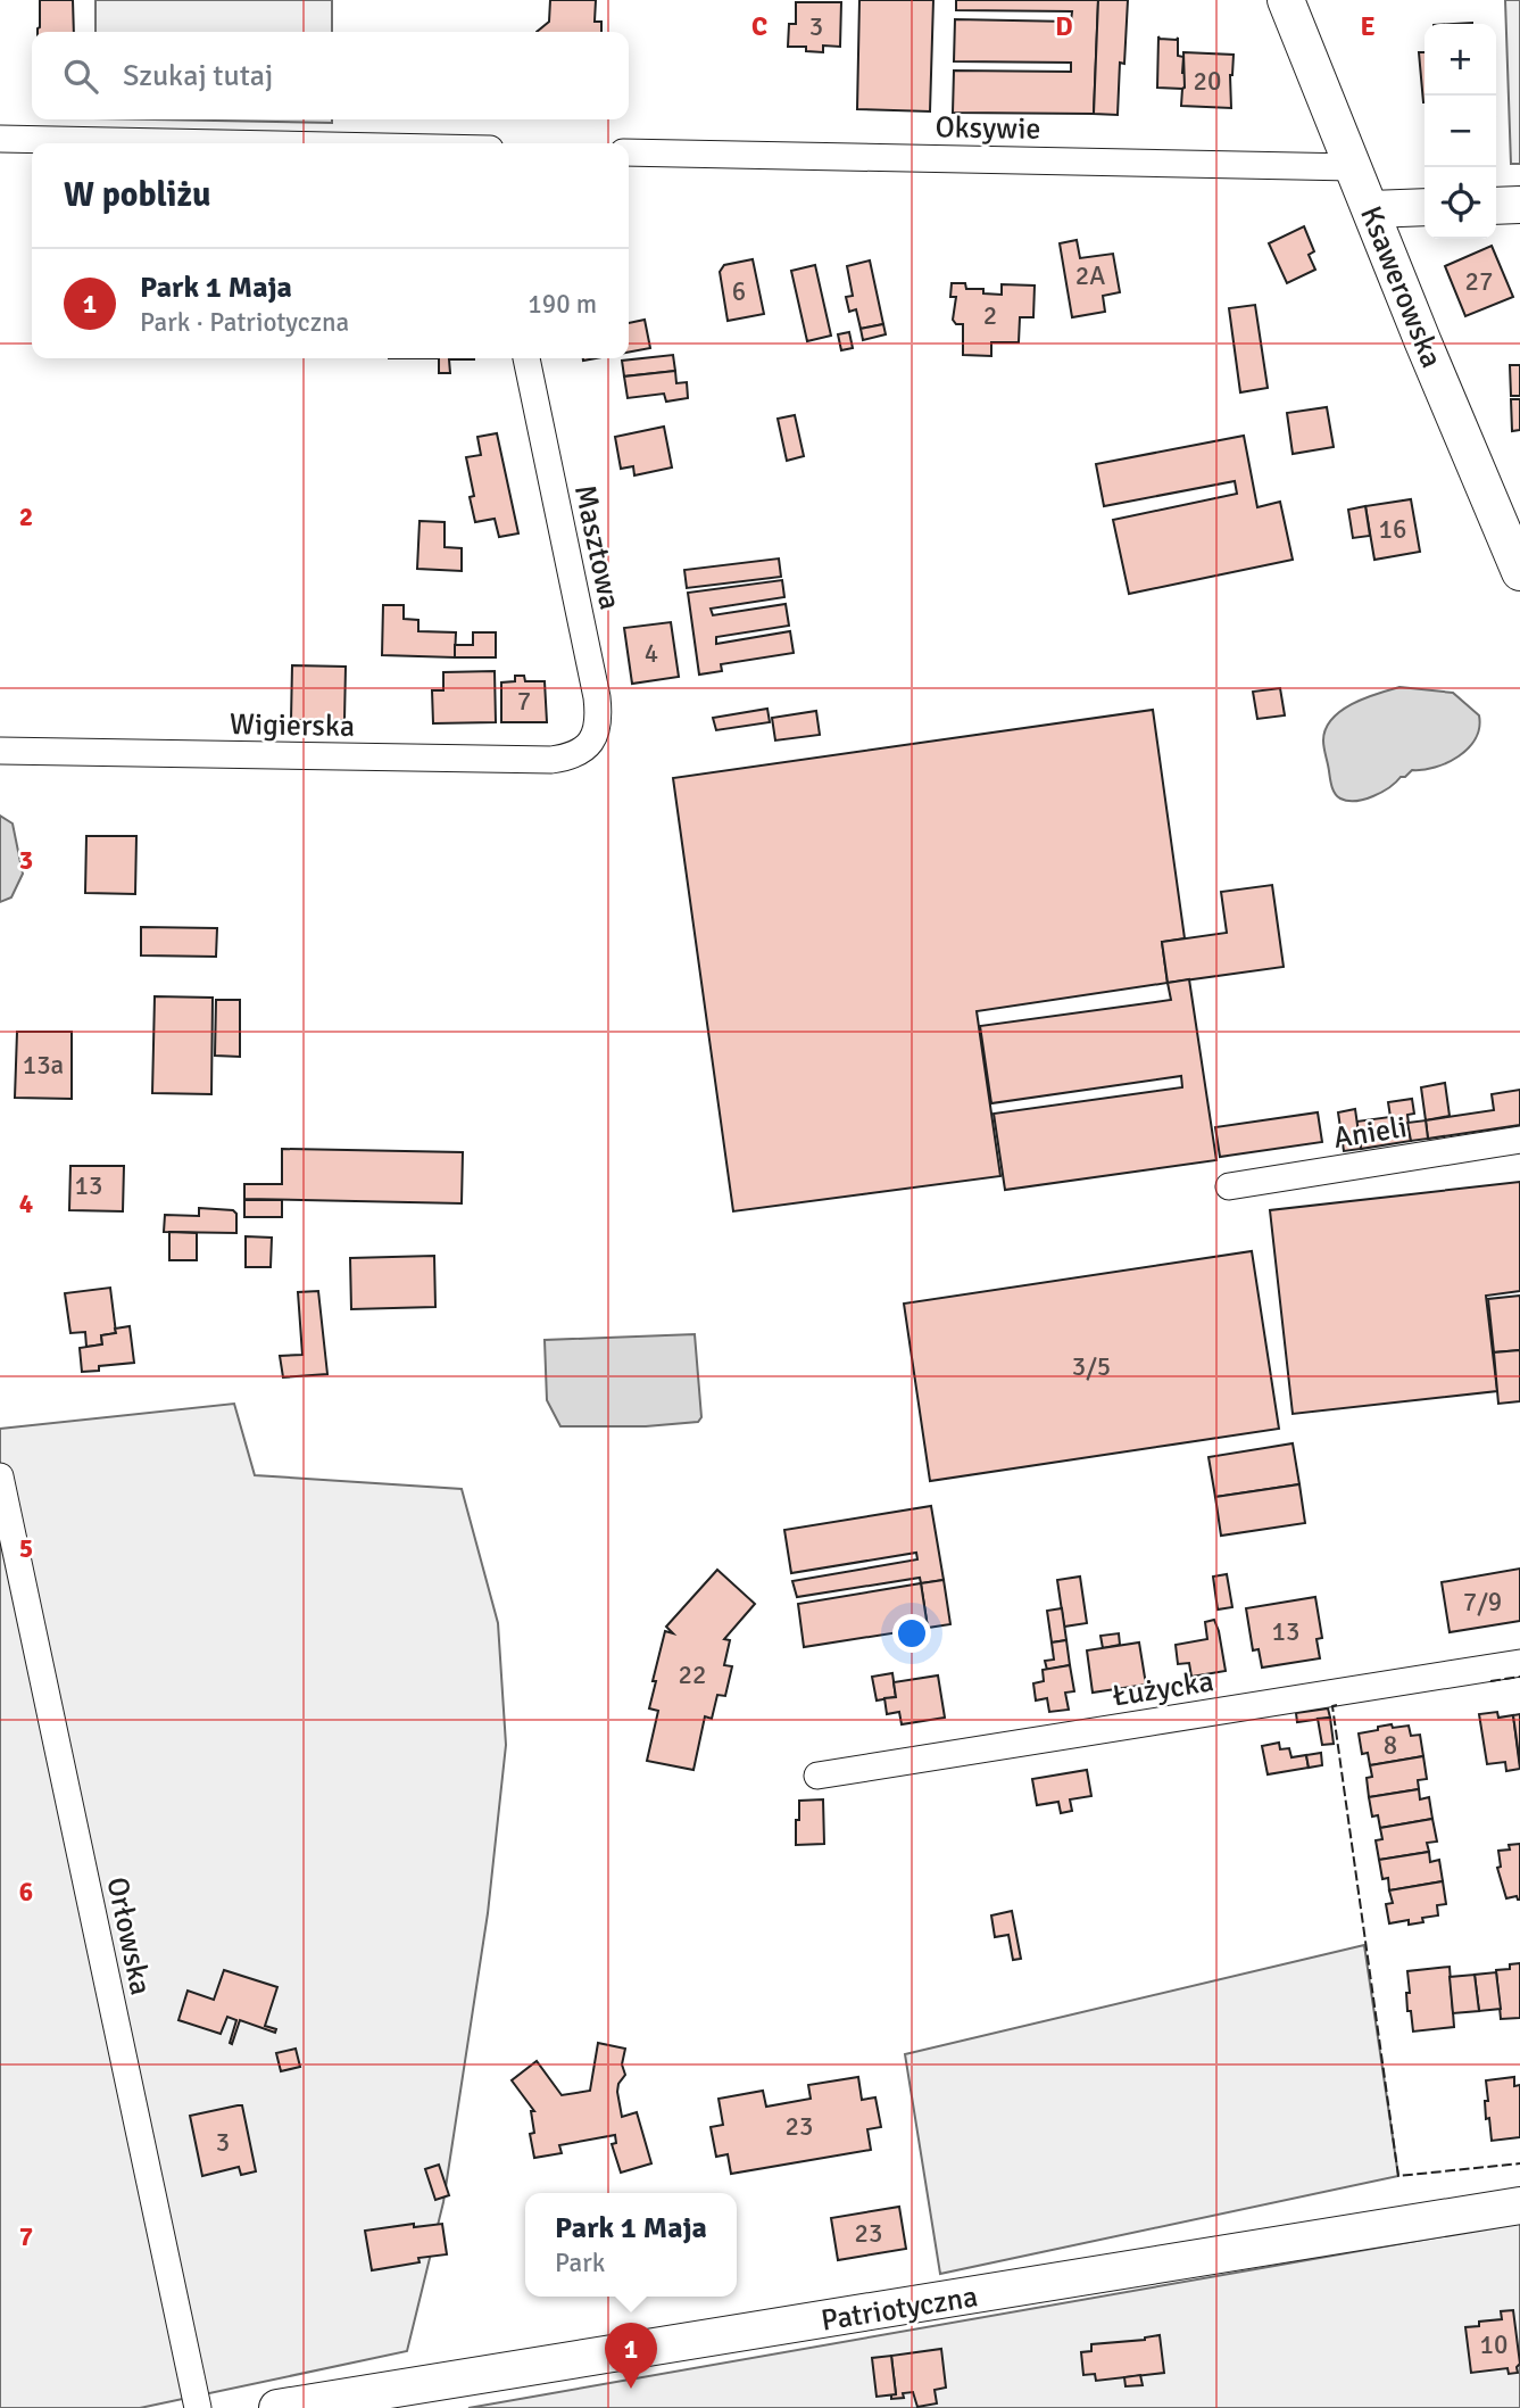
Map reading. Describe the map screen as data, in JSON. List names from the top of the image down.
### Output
{
  "streets": {
    "street": [
      "Oksywie",
      "Ksawerowska",
      "Masztowa",
      "Wigierska",
      "Anieli",
      "Łużycka",
      "Orłowska",
      "Patriotyczna"
    ]
  },
  "crossings": [
    ["Oksywie", "Ksawerowska"],
    ["Masztowa", "Wigierska"]
  ],
  "house_numbers": [
    "3",
    "20",
    "2A",
    "27",
    "6",
    "2",
    "16",
    "4",
    "7",
    "13a",
    "13",
    "3/5",
    "7/9",
    "13",
    "22",
    "8",
    "23",
    "3",
    "23",
    "10"
  ],
  "page": {
    "map_buttons": ["+", "−"],
    "search": "Szukaj tutaj",
    "heading": "W pobliżu",
    "list": [
      {
        "mark": "1",
        "name": "Park 1 Maja",
        "note": "Park · Patriotyczna",
        "value": "190 m"
      }
    ],
    "popup": ["Park 1 Maja", "Park"],
    "pins": "1"
  },
  "grid": {
    "columns": ["C", "D", "E"],
    "rows": [
      "2",
      "3",
      "4",
      "5",
      "6",
      "7"
    ]
  }
}
